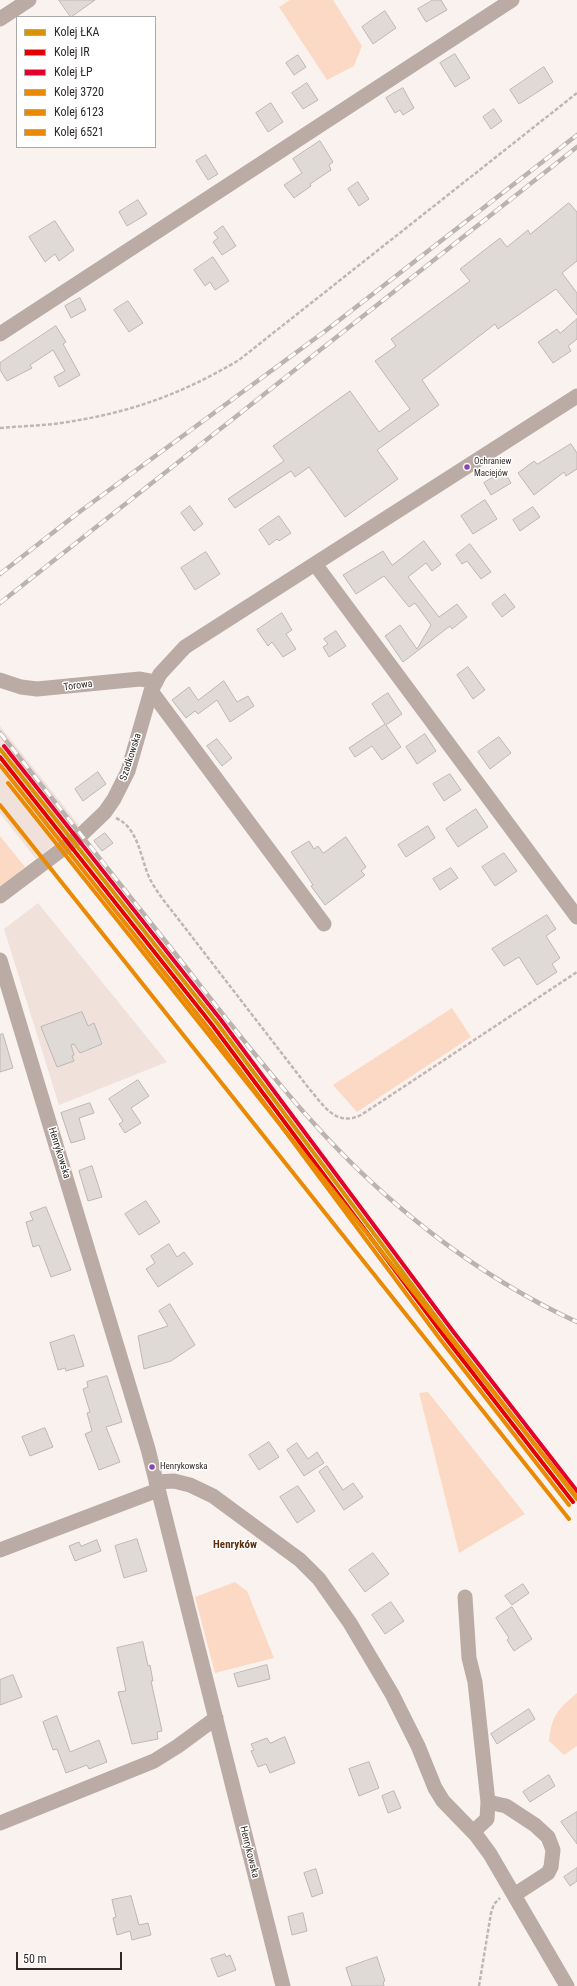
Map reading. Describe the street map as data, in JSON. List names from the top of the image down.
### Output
{
  "streets": {
    "street": ["Torowa", "Szadkowska", "Henrykowska"]
  },
  "crossings": [
    ["Torowa", "Szadkowska"]
  ],
  "districts": ["Henryków"],
  "places": ["Ochraniew Maciejów", "Henrykowska"],
  "lines": [
    "rail line ŁP",
    "rail line ŁKA",
    "rail line IR",
    "rail line 3720",
    "rail line 6521",
    "rail line 6123"
  ],
  "legend": [
    "Kolej ŁKA",
    "Kolej IR",
    "Kolej ŁP",
    "Kolej 3720",
    "Kolej 6123",
    "Kolej 6521"
  ],
  "scale_bar": "50 m"
}
